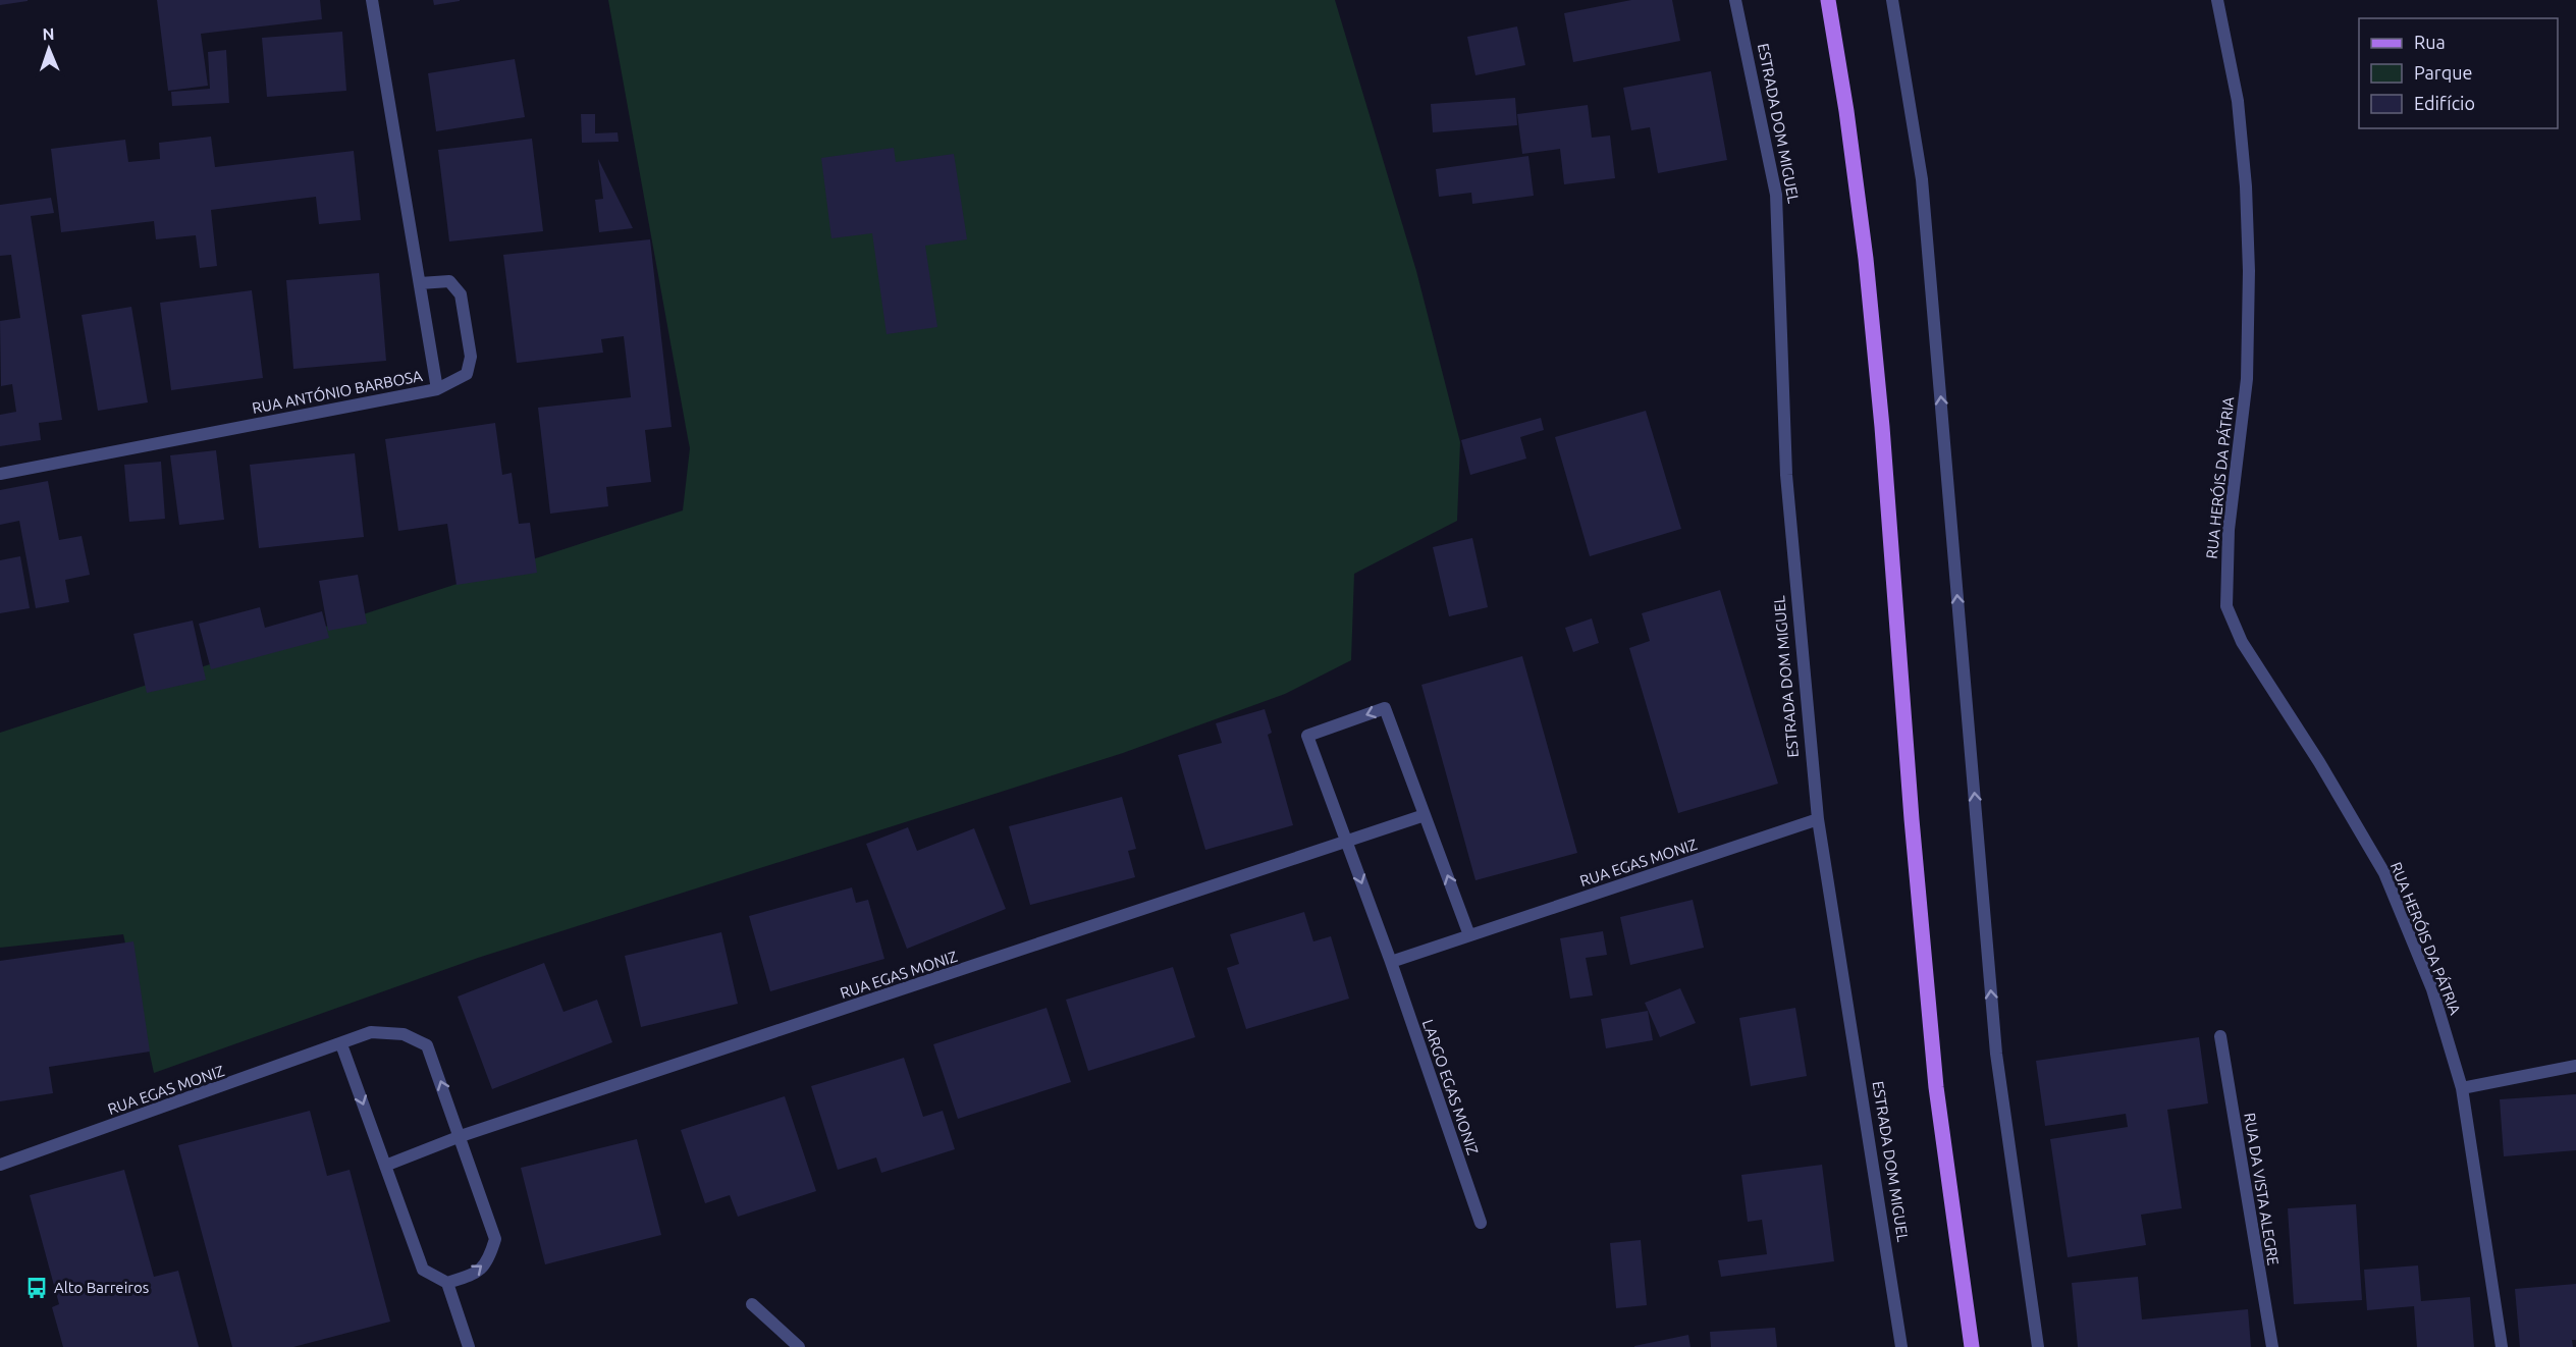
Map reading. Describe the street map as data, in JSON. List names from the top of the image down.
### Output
{
  "streets": {
    "street": [
      "ESTRADA DOM MIGUEL",
      "RUA ANTÓNIO BARBOSA",
      "RUA HERÓIS DA PÁTRIA",
      "RUA EGAS MONIZ",
      "LARGO EGAS MONIZ",
      "RUA DA VISTA ALEGRE"
    ]
  },
  "crossings": [
    ["ESTRADA DOM MIGUEL", "RUA EGAS MONIZ"],
    ["RUA EGAS MONIZ", "LARGO EGAS MONIZ"]
  ],
  "places": {
    "bus stop": ["Alto Barreiros"]
  },
  "legend": ["Rua", "Parque", "Edifício"],
  "north": "top"
}
